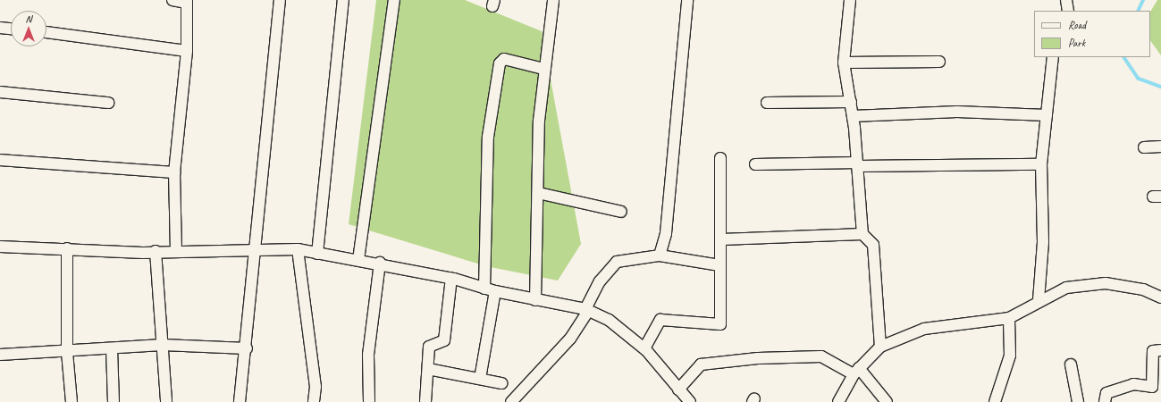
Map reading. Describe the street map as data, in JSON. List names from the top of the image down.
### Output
{
  "legend": ["Road", "Park"],
  "north": "top"
}
